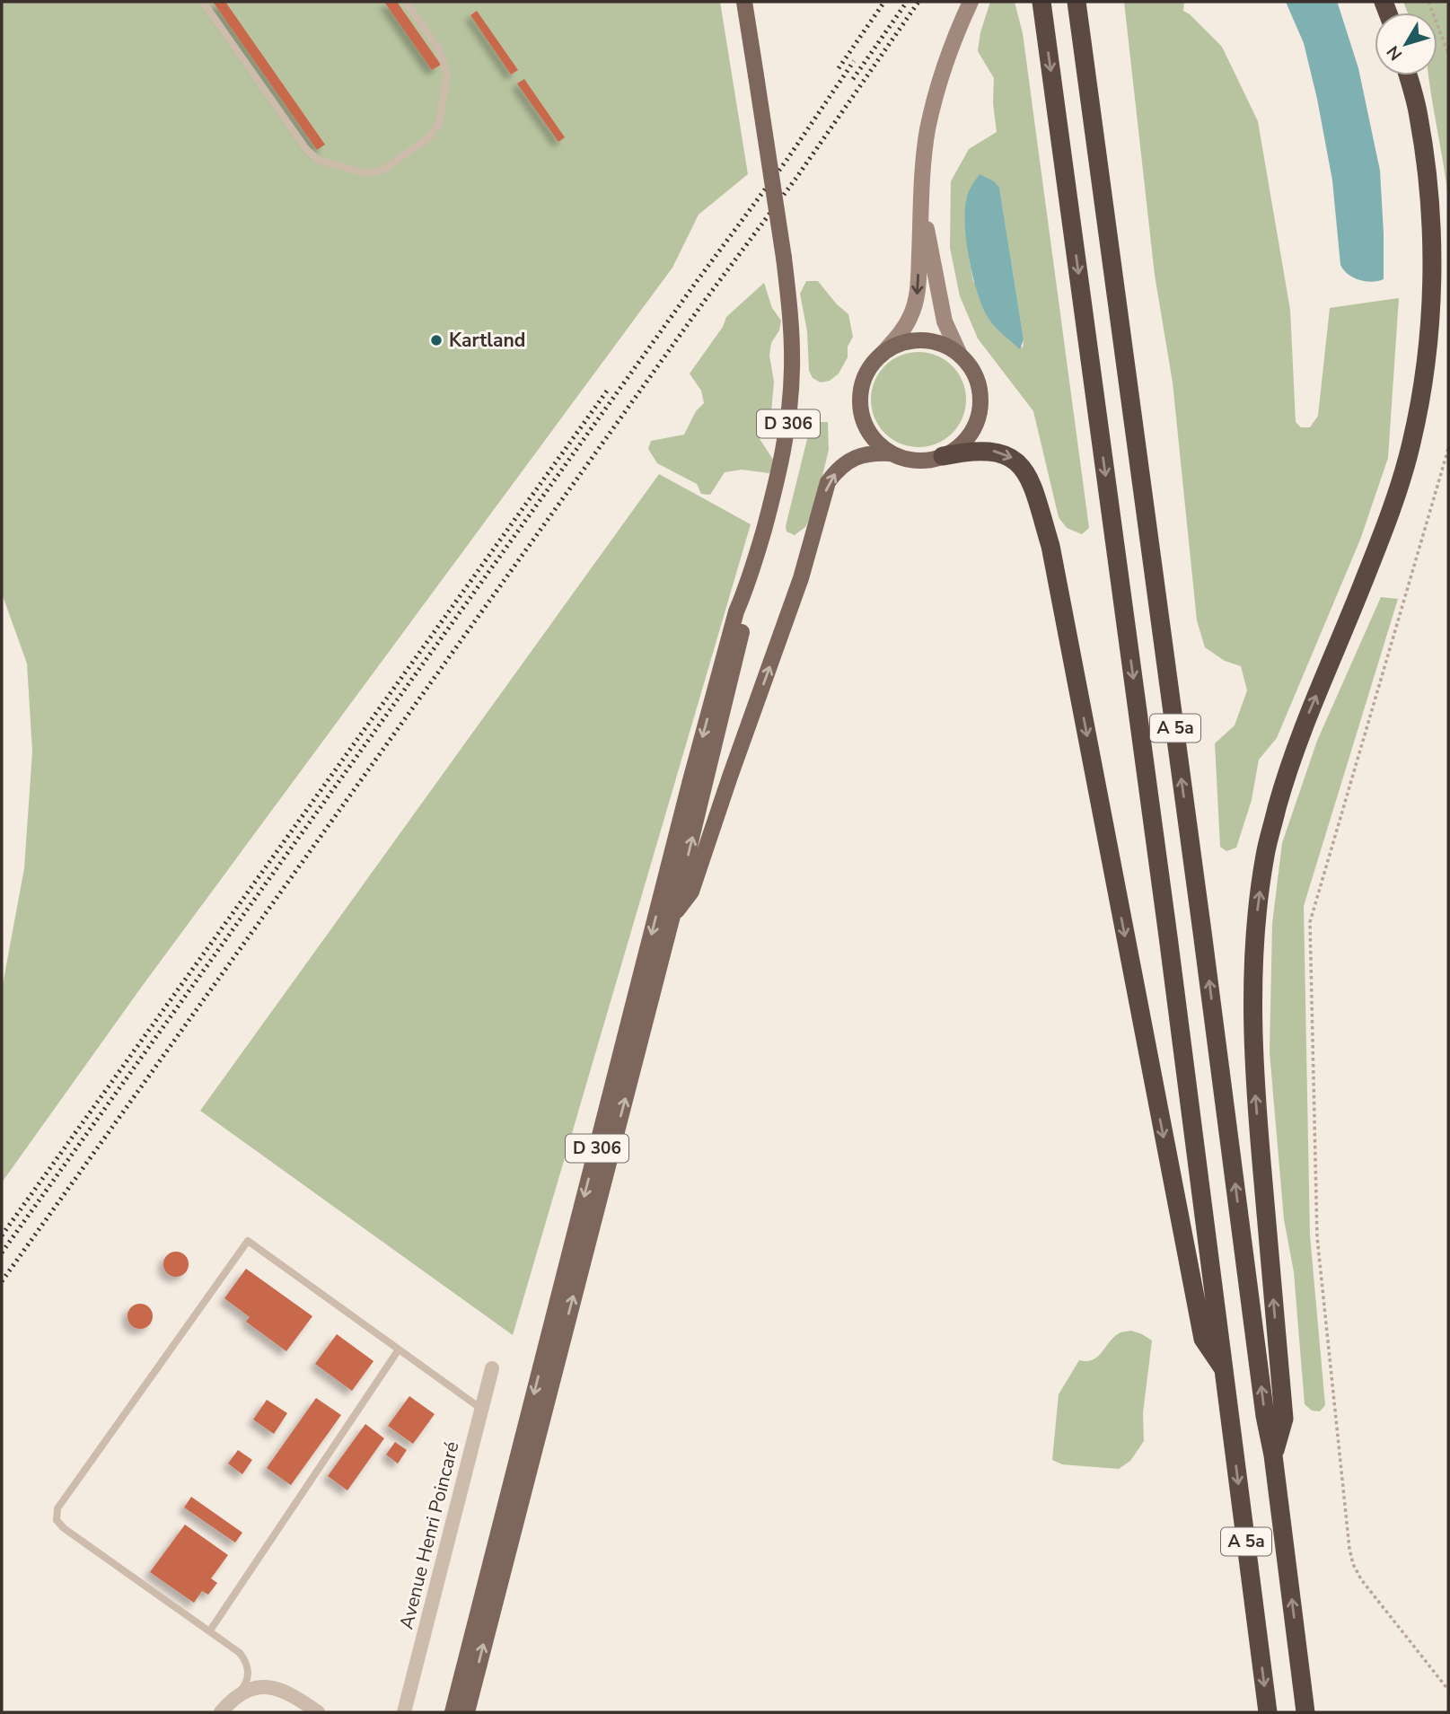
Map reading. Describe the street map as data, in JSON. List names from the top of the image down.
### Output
{
  "streets": {
    "highway": ["A 5a"],
    "main road": ["D 306"],
    "street": ["Avenue Henri Poincaré"]
  },
  "places": ["Kartland"],
  "north": "bottom left"
}
